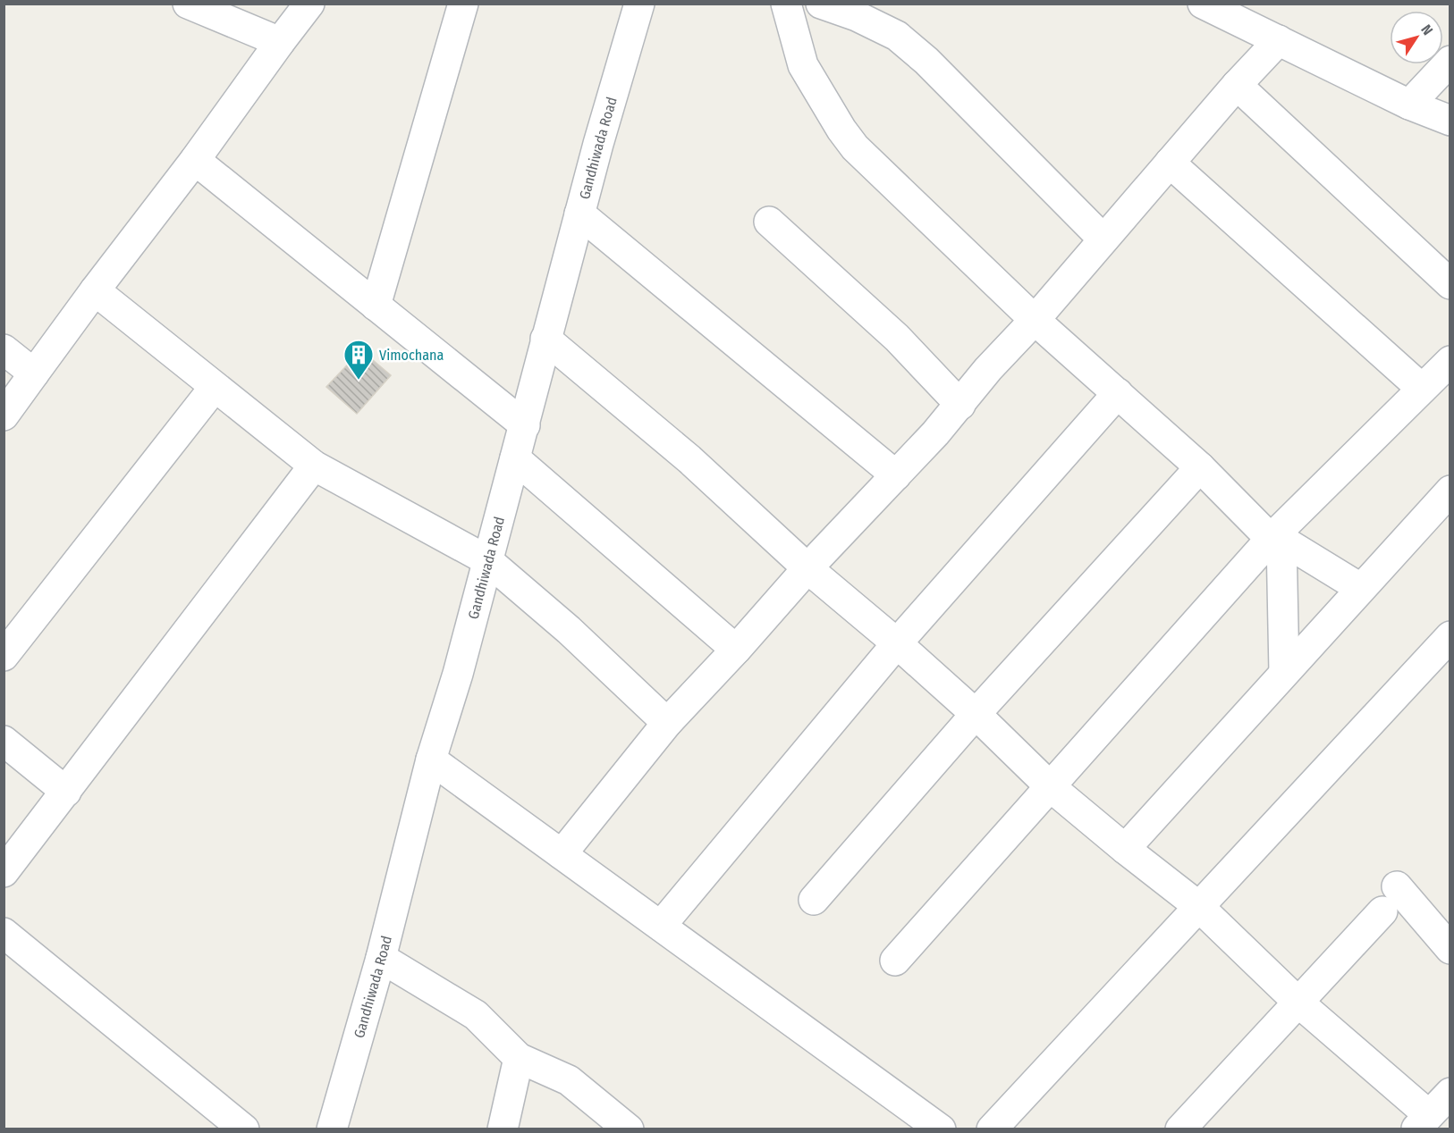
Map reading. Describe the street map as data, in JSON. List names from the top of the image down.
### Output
{
  "streets": {
    "street": ["Gandhiwada Road"]
  },
  "places": {
    "building": ["Vimochana"]
  },
  "north": "top right"
}
